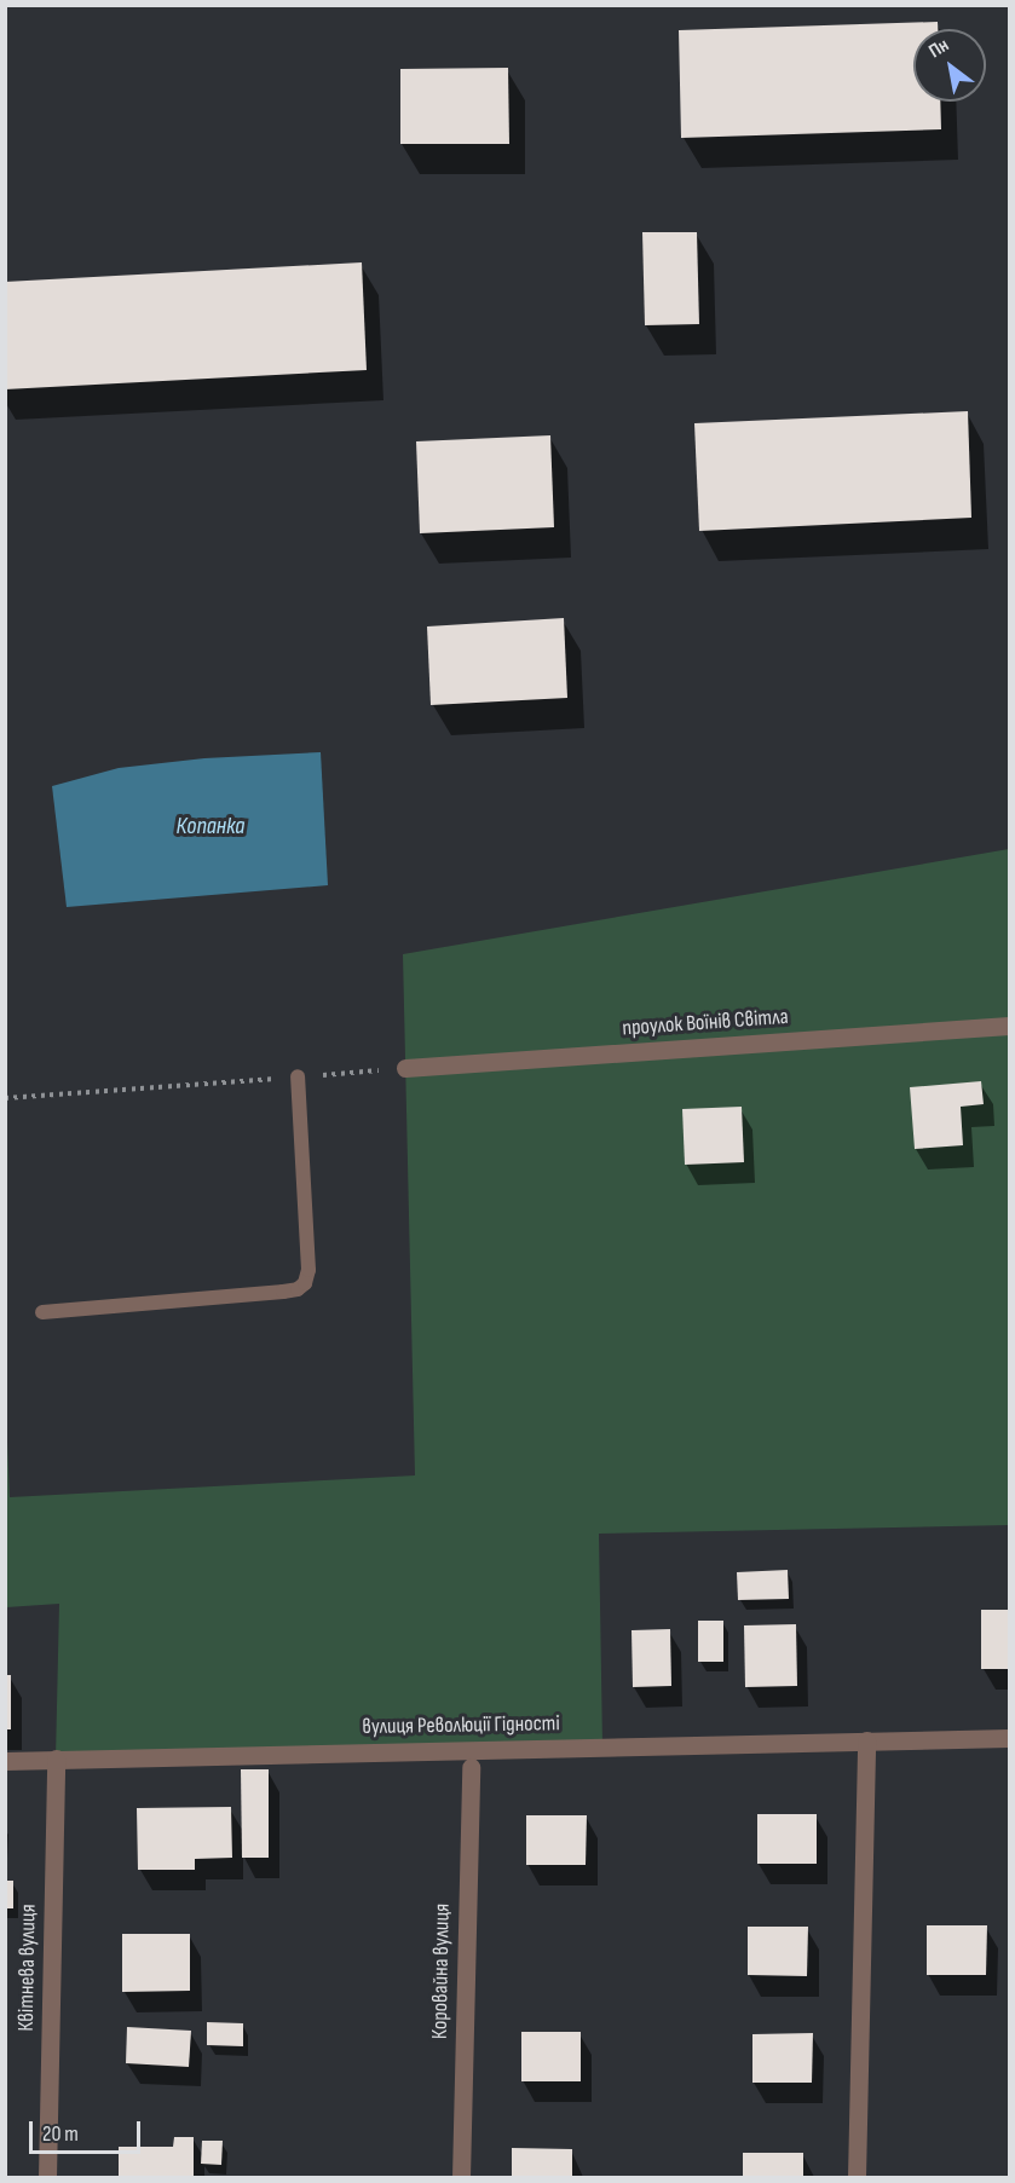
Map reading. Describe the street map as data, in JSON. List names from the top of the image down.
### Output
{
  "streets": {
    "street": [
      "проулок Воїнів Світла",
      "вулиця Революції Гідності",
      "Квітнева вулиця",
      "Коровайна вулиця"
    ]
  },
  "crossings": [
    ["вулиця Революції Гідності", "Квітнева вулиця"]
  ],
  "water": ["Копанка"],
  "scale_bar": "20 m",
  "north": "top left"
}
